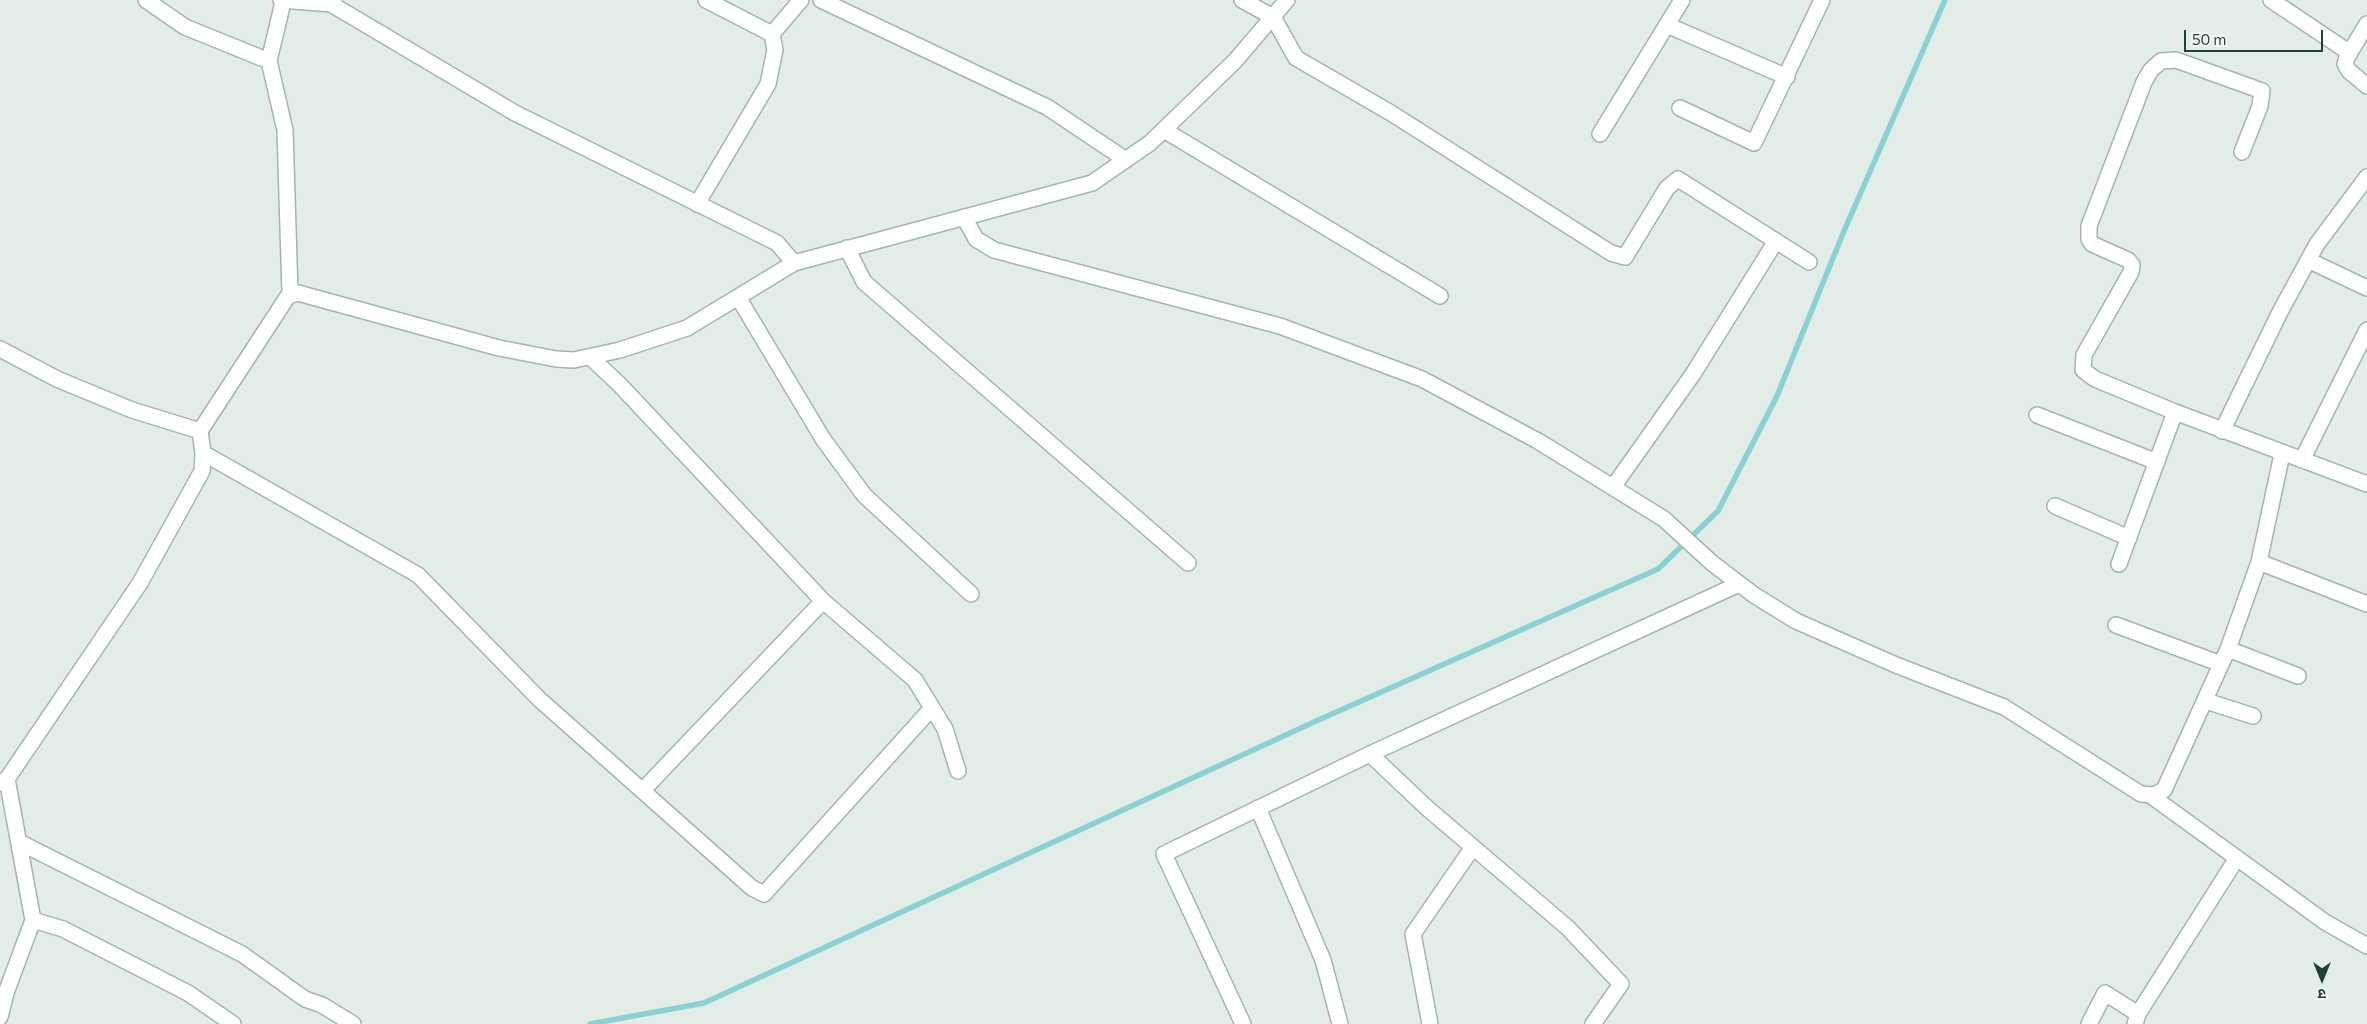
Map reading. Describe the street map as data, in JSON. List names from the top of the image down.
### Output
{
  "scale_bar": "50 m",
  "north": "bottom"
}
